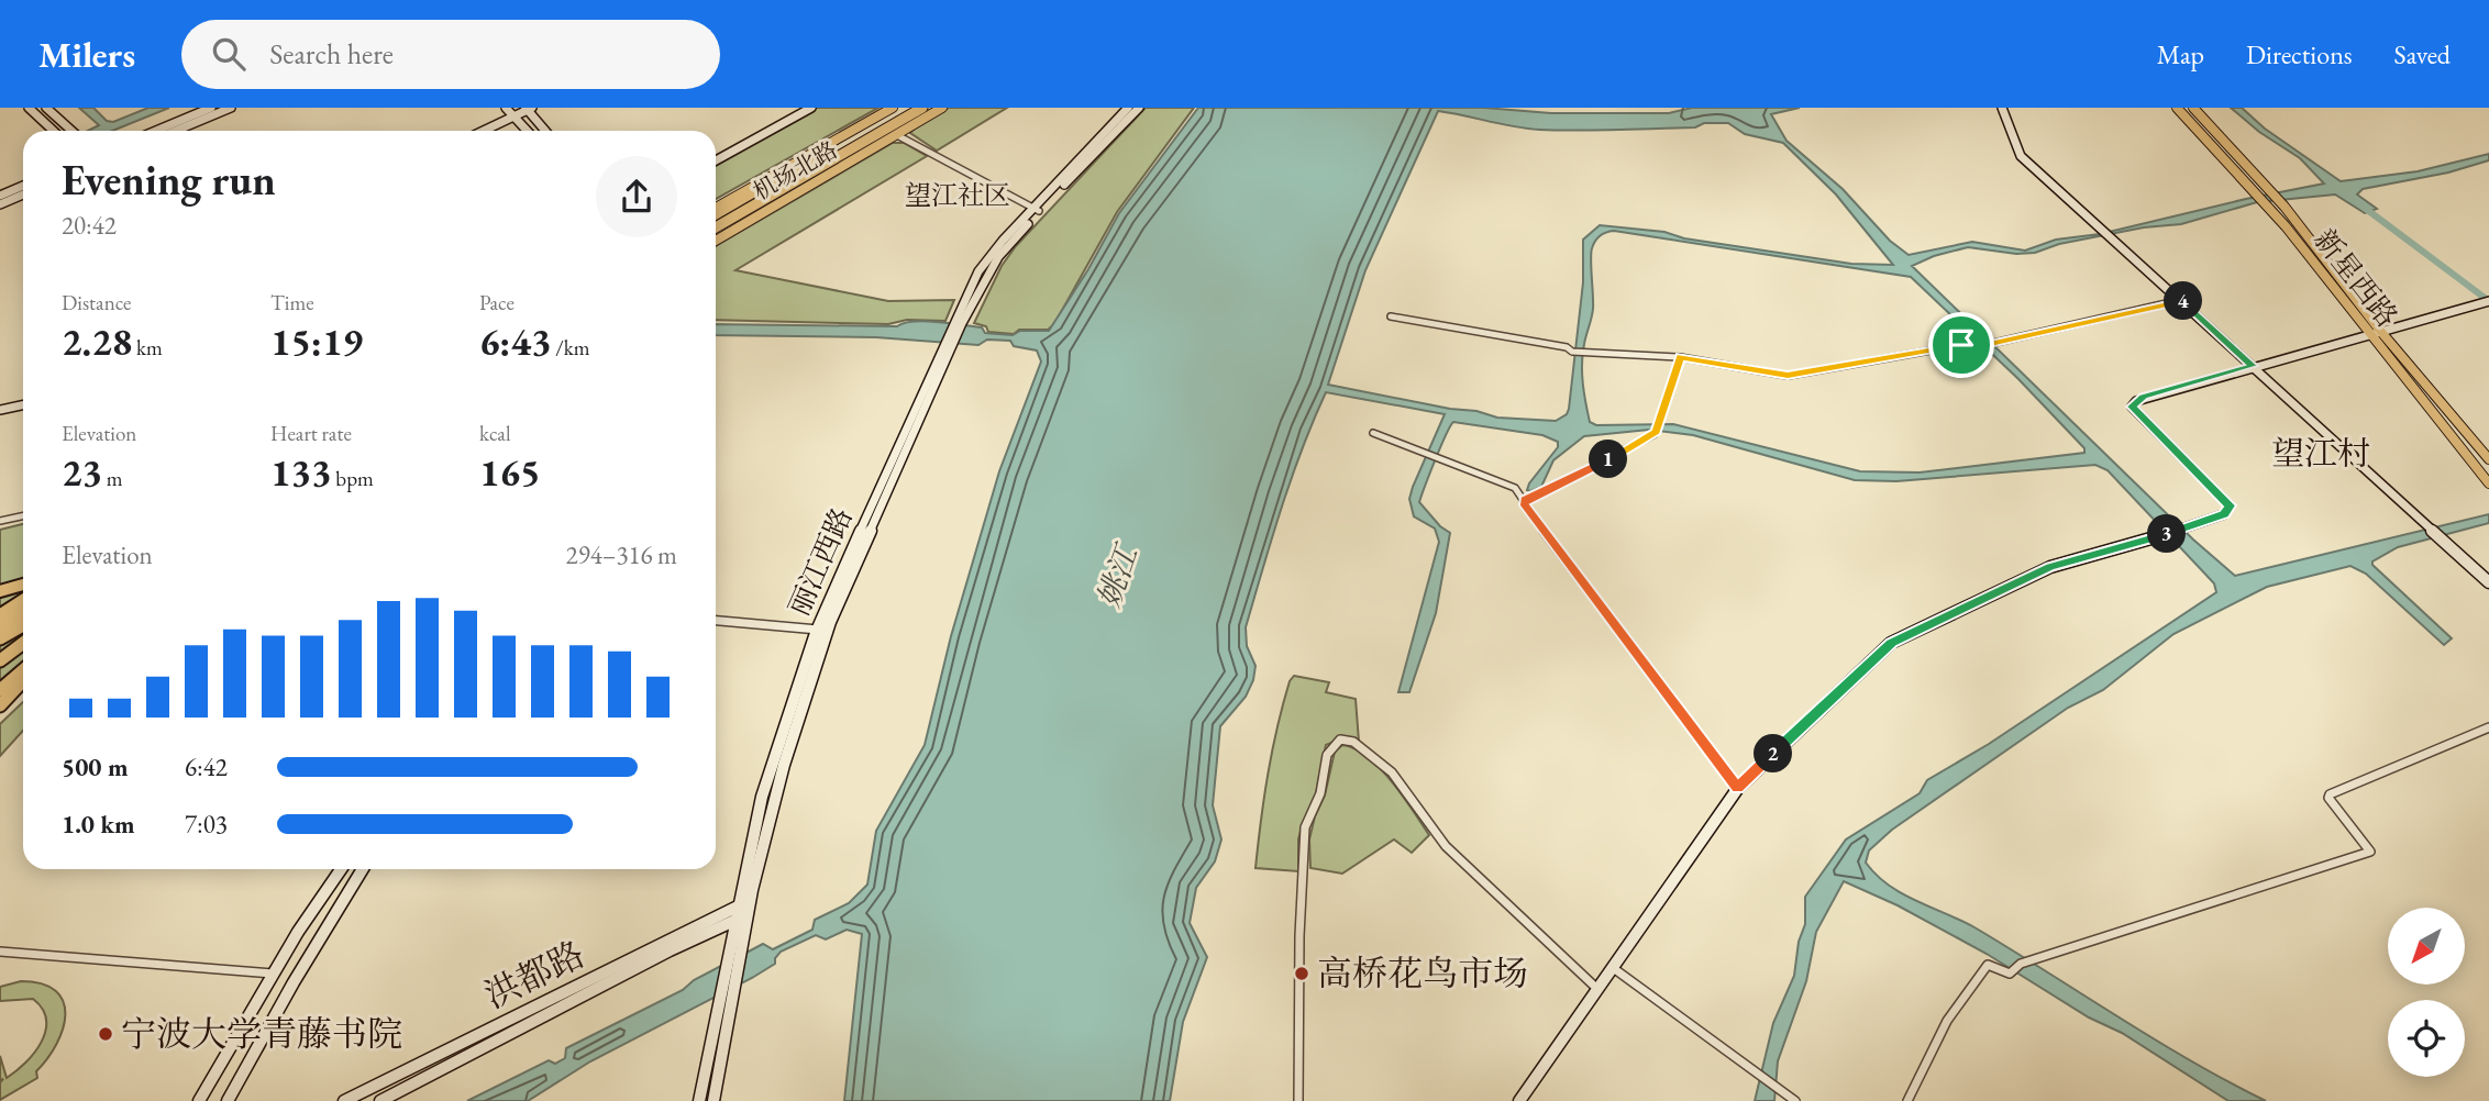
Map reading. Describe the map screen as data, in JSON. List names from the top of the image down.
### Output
{
  "streets": {
    "highway": ["机场北路"],
    "main road": ["新星西路", "丽江西路", "洪都路"]
  },
  "crossings": [
    ["丽江西路", "洪都路"]
  ],
  "districts": ["望江社区", "望江村"],
  "water": ["姚江"],
  "places": ["高桥花鸟市场", "宁波大学青藤书院"],
  "north": "bottom left",
  "page": {
    "header": "Milers",
    "search": "Search here",
    "nav": ["Map", "Directions", "Saved"],
    "heading": ["Evening run", "20:42"],
    "stats": [
      ["Distance", "2.28 km"],
      ["Time", "15:19"],
      ["Pace", "6:43 /km"],
      ["Elevation", "23 m"],
      ["Heart rate", "133 bpm"],
      ["kcal", "165"]
    ],
    "pins": [
      "4",
      "1",
      "3",
      "2"
    ],
    "chart": ["Elevation", "294–316 m"],
    "list": [
      {
        "name": "500 m",
        "note": "6:42"
      },
      {
        "name": "1.0 km",
        "note": "7:03"
      }
    ]
  }
}
